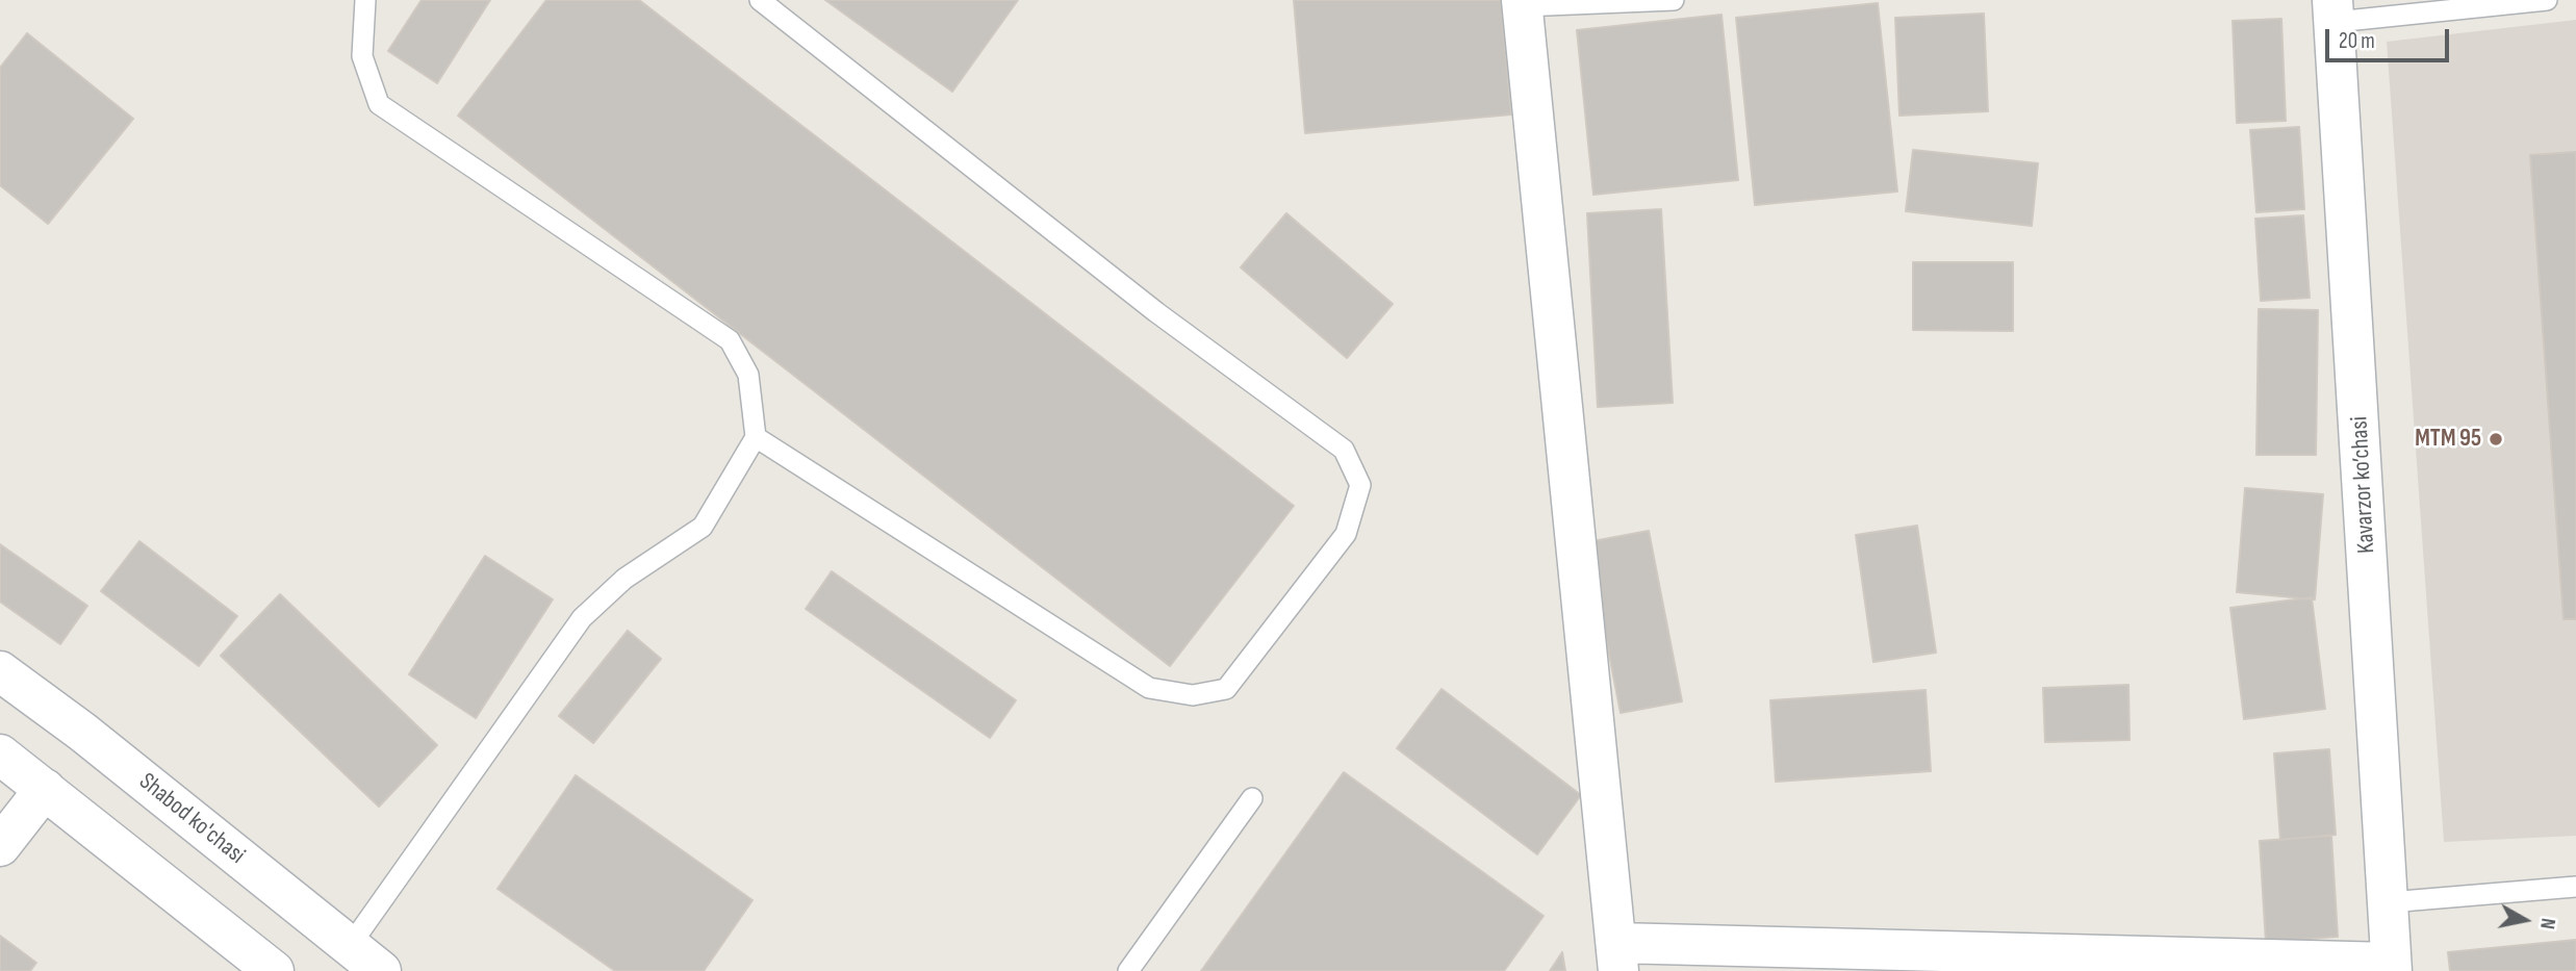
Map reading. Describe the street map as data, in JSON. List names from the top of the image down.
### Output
{
  "streets": {
    "street": ["Kavarzor ko’chasi", "Shabod ko'chasi"]
  },
  "places": ["МТМ 95"],
  "scale_bar": "20 m",
  "north": "right"
}
